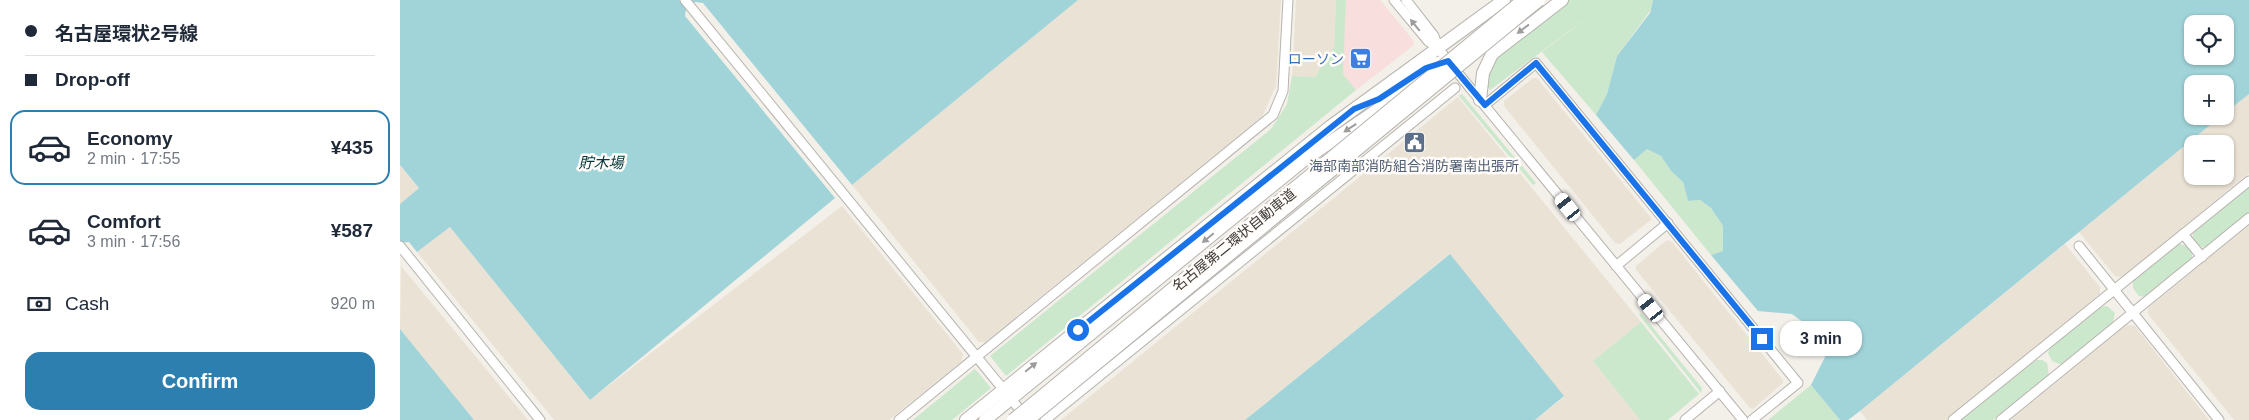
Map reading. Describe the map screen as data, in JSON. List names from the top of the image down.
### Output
{
  "streets": {
    "highway": ["名古屋第二環状自動車道"]
  },
  "water": ["貯木場"],
  "places": {
    "supermarket": ["ローソン"],
    "public building": ["海部南部消防組合消防署南出張所"]
  },
  "page": {
    "banner": ["名古屋環状2号線", "Drop-off"],
    "map_buttons": ["+", "−"],
    "list": [
      {
        "name": "Economy",
        "note": "2 min · 17:55",
        "value": "¥435"
      },
      {
        "name": "Comfort",
        "note": "3 min · 17:56",
        "value": "¥587"
      }
    ],
    "pay": ["Cash", "920 m"],
    "bubble": "3 min",
    "buttons": "Confirm"
  }
}
